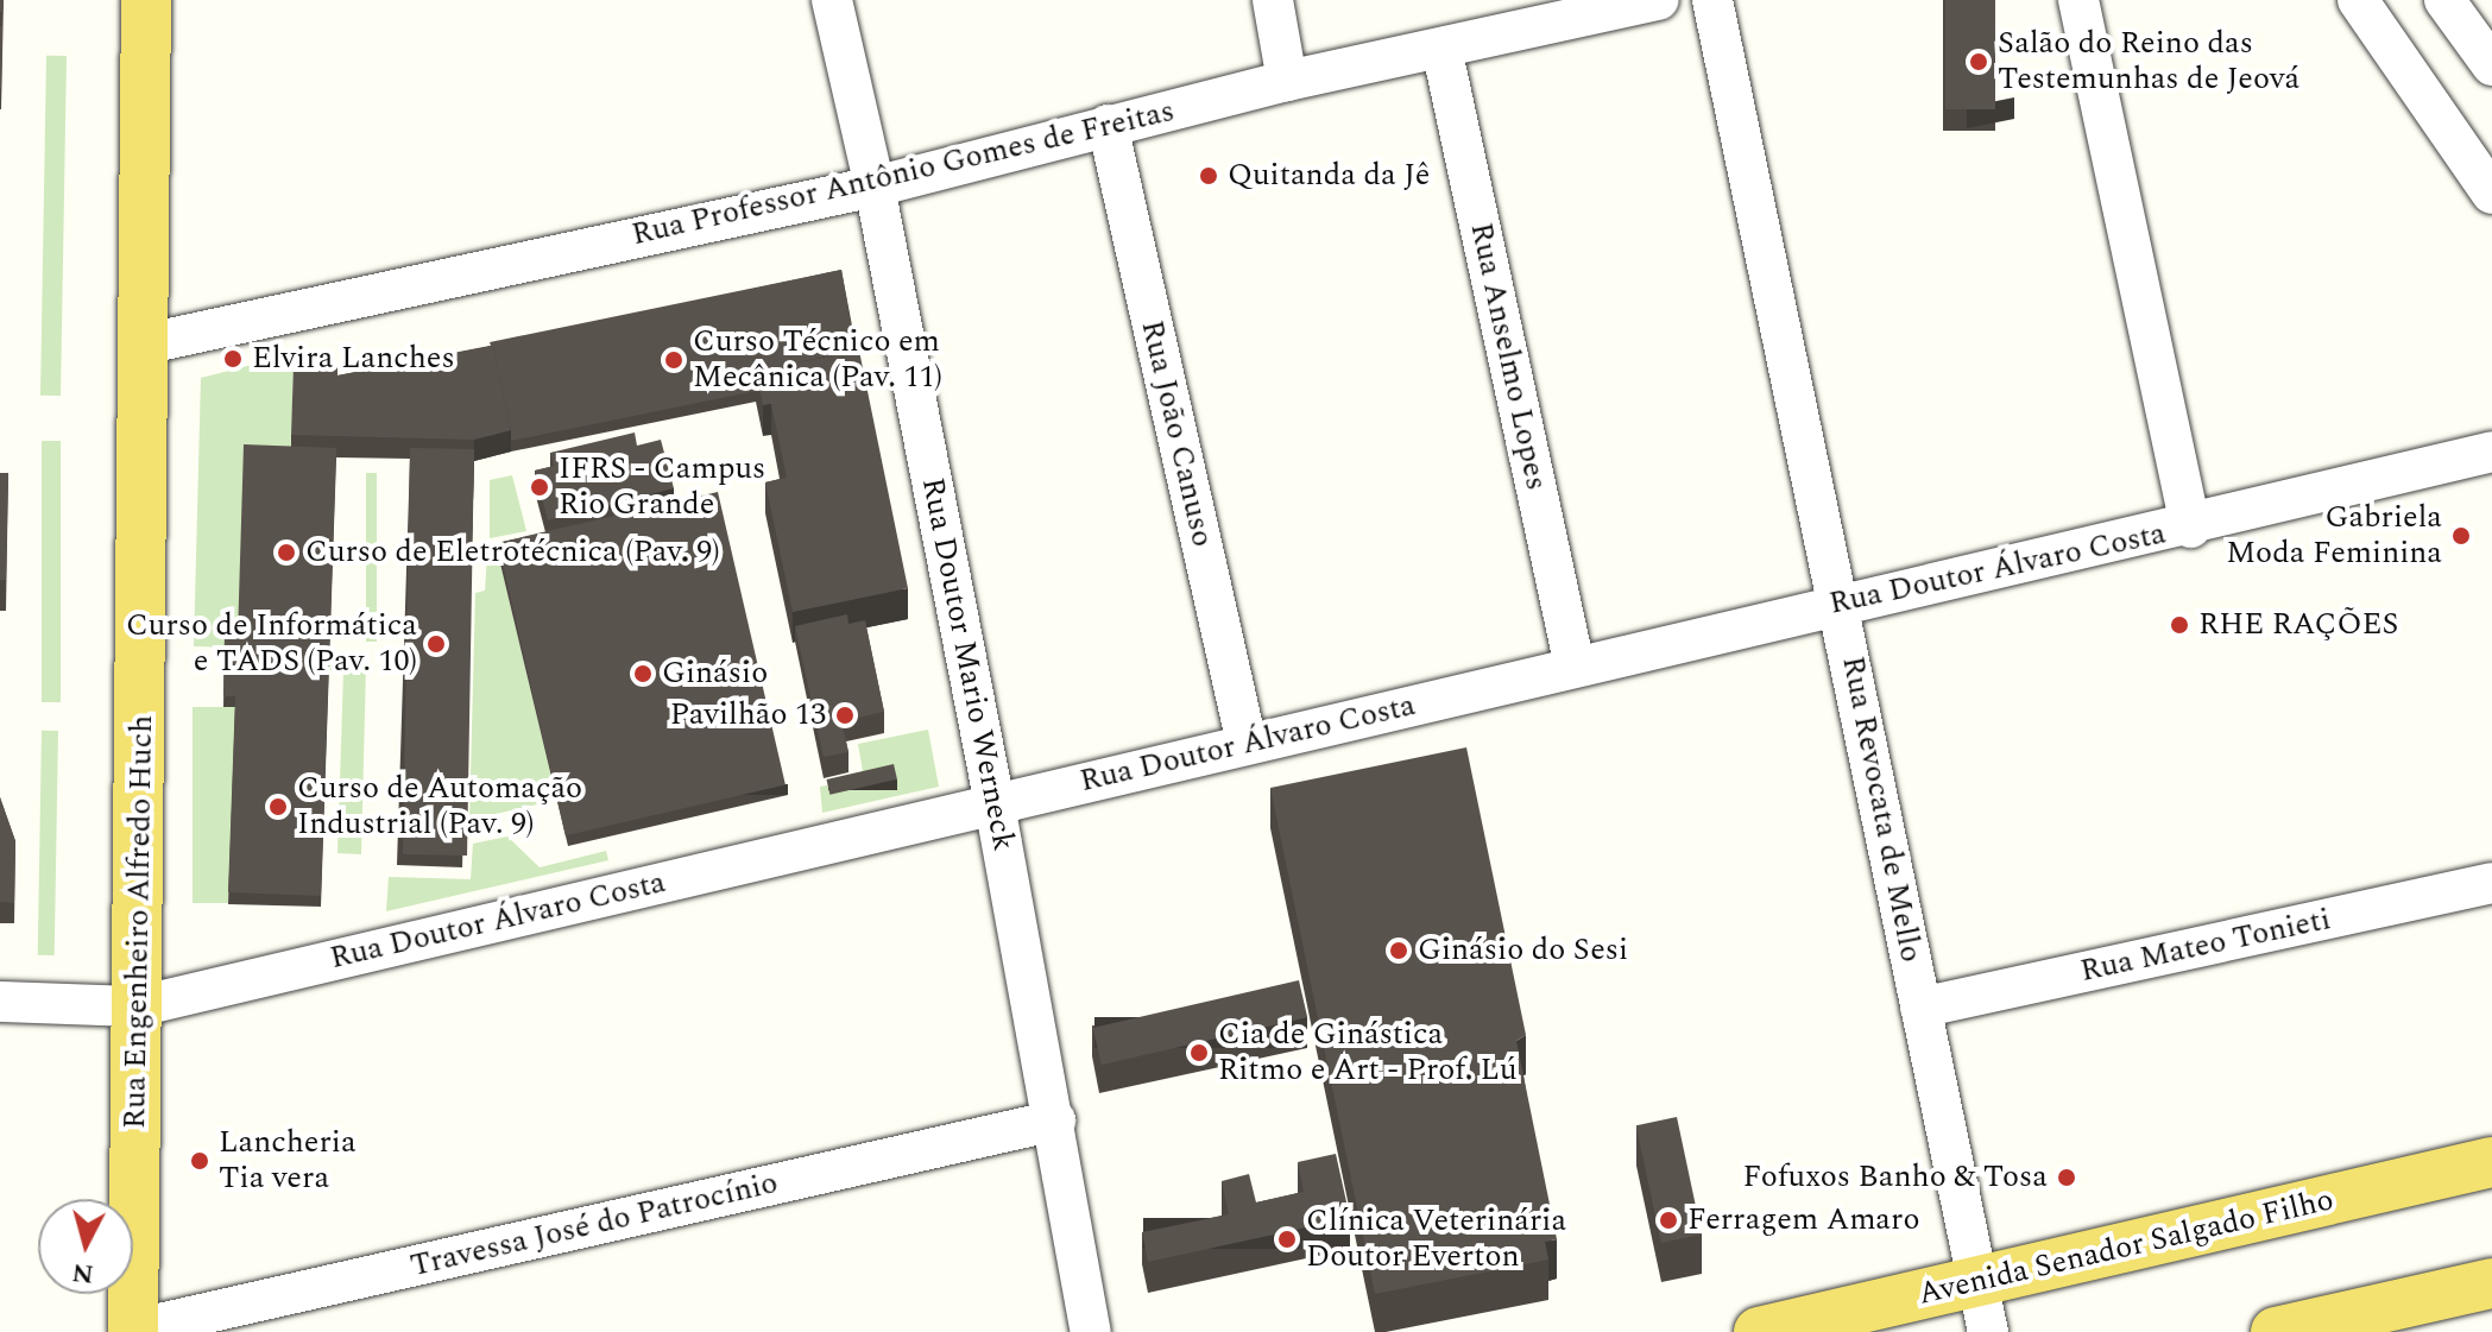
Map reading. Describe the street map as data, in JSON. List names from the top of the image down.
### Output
{
  "streets": {
    "main road": ["Rua Engenheiro Alfredo Huch", "Avenida Senador Salgado Filho"],
    "street": [
      "Rua Professor Antônio Gomes de Freitas",
      "Rua Anselmo Lopes",
      "Rua João Canuso",
      "Rua Doutor Álvaro Costa",
      "Rua Doutor Mario Werneck",
      "Rua Revocata de Mello",
      "Rua Mateo Tonieti",
      "Travessa José do Patrocínio"
    ]
  },
  "crossings": [
    ["Rua Professor Antônio Gomes de Freitas", "Rua Anselmo Lopes"],
    ["Rua Professor Antônio Gomes de Freitas", "Rua João Canuso"],
    ["Rua Professor Antônio Gomes de Freitas", "Rua Doutor Mario Werneck"],
    ["Rua Professor Antônio Gomes de Freitas", "Rua Engenheiro Alfredo Huch"],
    ["Rua Anselmo Lopes", "Rua Doutor Álvaro Costa"],
    ["Rua João Canuso", "Rua Doutor Álvaro Costa"],
    ["Rua Doutor Álvaro Costa", "Rua Doutor Mario Werneck"],
    ["Rua Doutor Álvaro Costa", "Rua Revocata de Mello"],
    ["Rua Doutor Álvaro Costa", "Rua Engenheiro Alfredo Huch"],
    ["Rua Doutor Mario Werneck", "Travessa José do Patrocínio"],
    ["Rua Revocata de Mello", "Rua Mateo Tonieti"],
    ["Rua Revocata de Mello", "Avenida Senador Salgado Filho"],
    ["Rua Engenheiro Alfredo Huch", "Travessa José do Patrocínio"]
  ],
  "places": [
    "Salão do Reino das Testemunhas de Jeová",
    "Quitanda da Jê",
    "Elvira Lanches",
    "Curso Técnico em Mecânica (Pav. 11)",
    "IFRS - Campus Rio Grande",
    "Gabriela Moda Feminina",
    "Curso de Eletrotécnica (Pav. 9)",
    "RHE RAÇÕES",
    "Curso de Informática e TADS (Pav. 10)",
    "Ginásio",
    "Pavilhão 13",
    "Curso de Automação Industrial (Pav. 9)",
    "Ginásio do Sesi",
    "Cia de Ginástica Ritmo e Art - Prof. Lú",
    "Lancheria Tia vera",
    "Fofuxos Banho & Tosa",
    "Ferragem Amaro",
    "Clínica Veterinária Doutor Everton"
  ],
  "north": "bottom"
}
